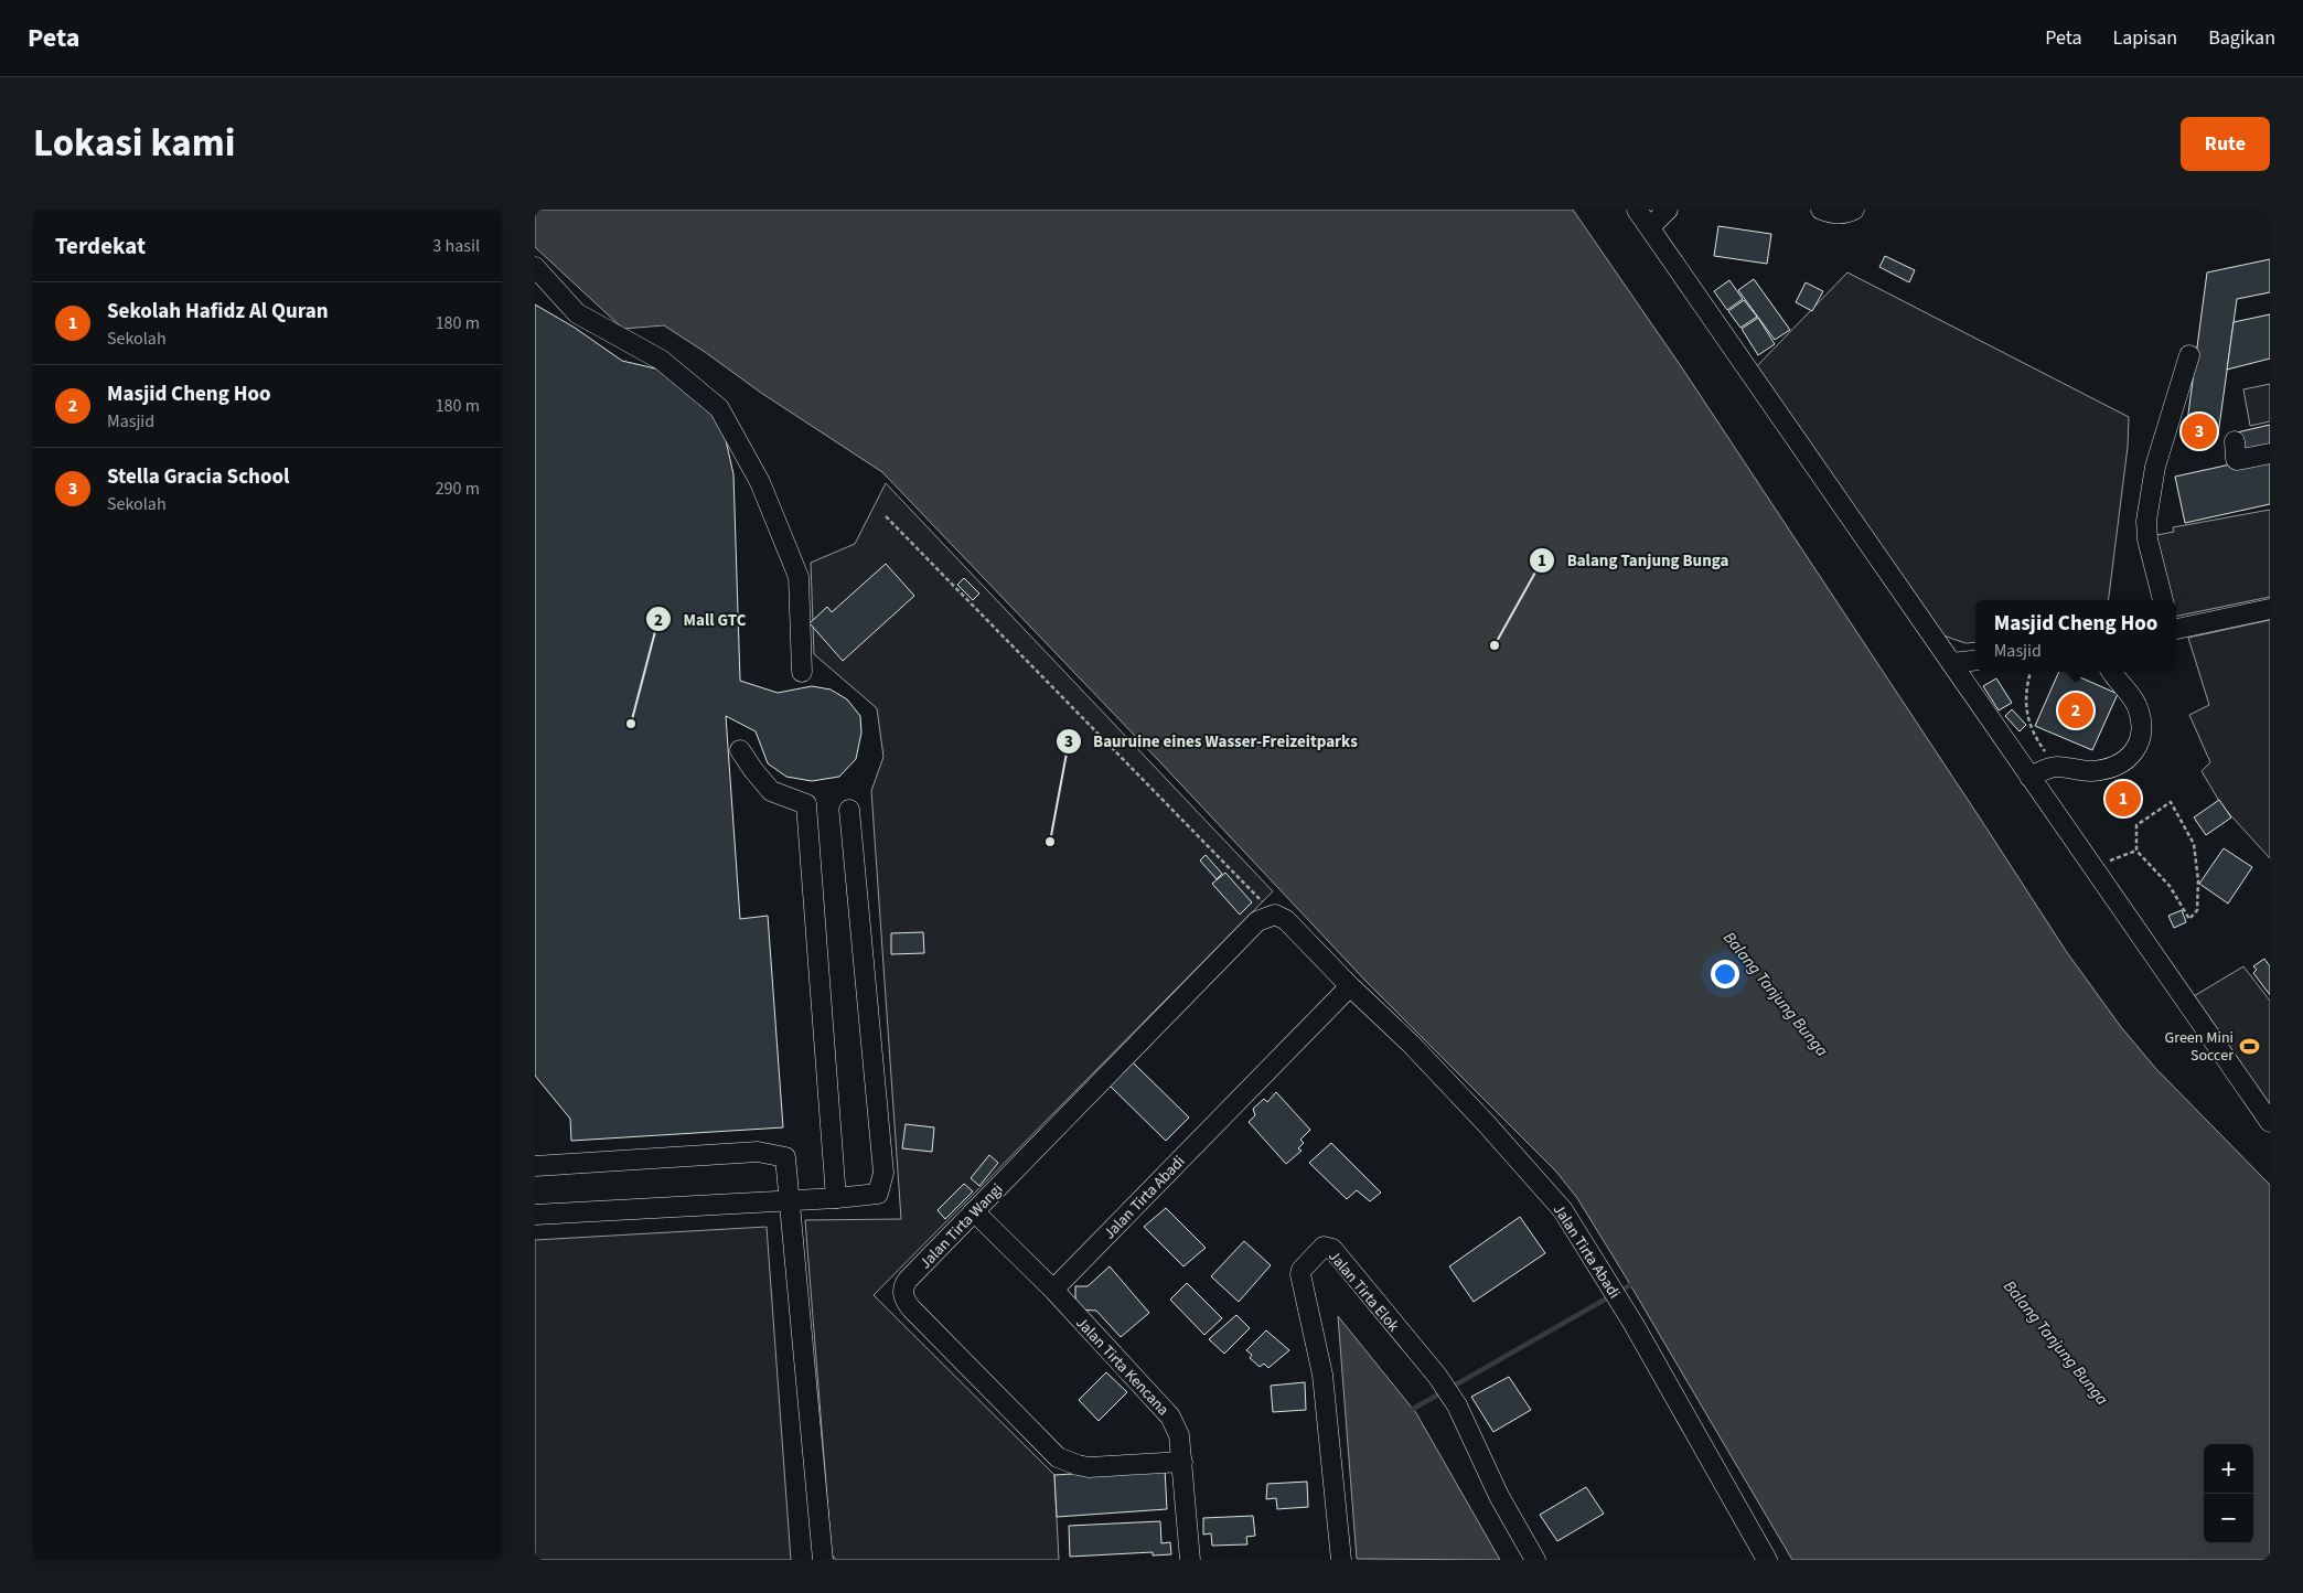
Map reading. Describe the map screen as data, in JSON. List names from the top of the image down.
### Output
{
  "streets": {
    "street": [
      "Jalan Tirta Abadi",
      "Jalan Tirta Wangi",
      "Jalan Tirta Elok",
      "Jalan Tirta Kencana"
    ]
  },
  "crossings": [
    ["Jalan Tirta Abadi", "Jalan Tirta Wangi"],
    ["Jalan Tirta Abadi", "Jalan Tirta Kencana"],
    ["Jalan Tirta Wangi", "Jalan Tirta Kencana"]
  ],
  "water": ["Balang Tanjung Bunga"],
  "places": {
    "other": ["Balang Tanjung Bunga", "Mall GTC", "Bauruine eines Wasser-Freizeitparks"],
    "sports": ["Green Mini Soccer"]
  },
  "page": {
    "header": "Peta",
    "nav": ["Peta", "Lapisan", "Bagikan"],
    "title": "Lokasi kami",
    "buttons": "Rute",
    "heading": ["Terdekat", "3 hasil"],
    "list": [
      {
        "mark": "1",
        "name": "Sekolah Hafidz Al Quran",
        "note": "Sekolah",
        "value": "180 m"
      },
      {
        "mark": "2",
        "name": "Masjid Cheng Hoo",
        "note": "Masjid",
        "value": "180 m"
      },
      {
        "mark": "3",
        "name": "Stella Gracia School",
        "note": "Sekolah",
        "value": "290 m"
      }
    ],
    "pins": ["3", "2", "1"],
    "popup": ["Masjid Cheng Hoo", "Masjid"],
    "map_buttons": ["+", "−"]
  }
}
